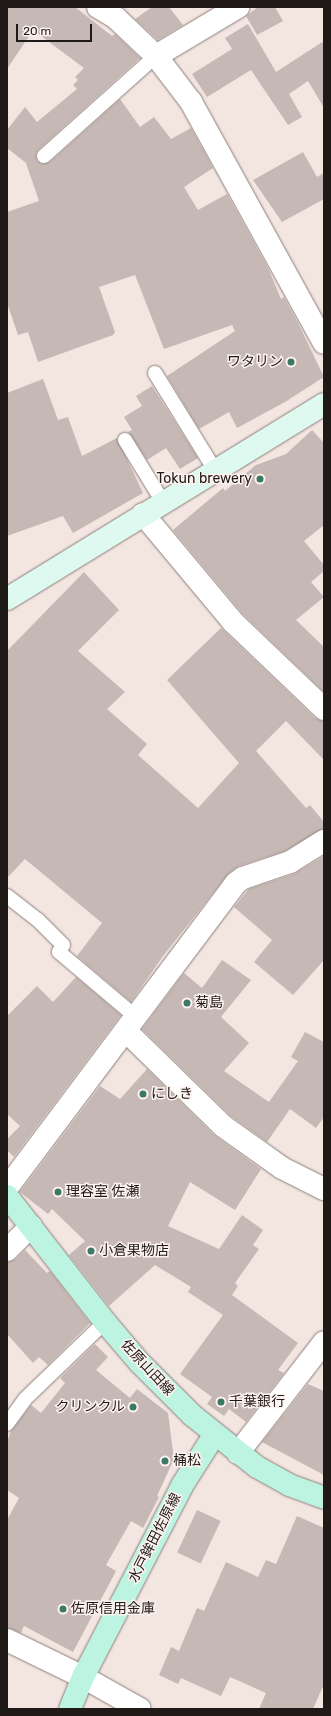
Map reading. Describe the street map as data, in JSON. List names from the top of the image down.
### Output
{
  "streets": {
    "main road": ["佐原山田線", "水戸鉾田佐原線"]
  },
  "crossings": [
    ["佐原山田線", "水戸鉾田佐原線"]
  ],
  "places": [
    "ワタリン",
    "Tokun brewery",
    "菊島",
    "にしき",
    "理容室 佐瀬",
    "小倉果物店",
    "千葉銀行",
    "クリンクル",
    "桶松",
    "佐原信用金庫"
  ],
  "scale_bar": "20 m"
}
